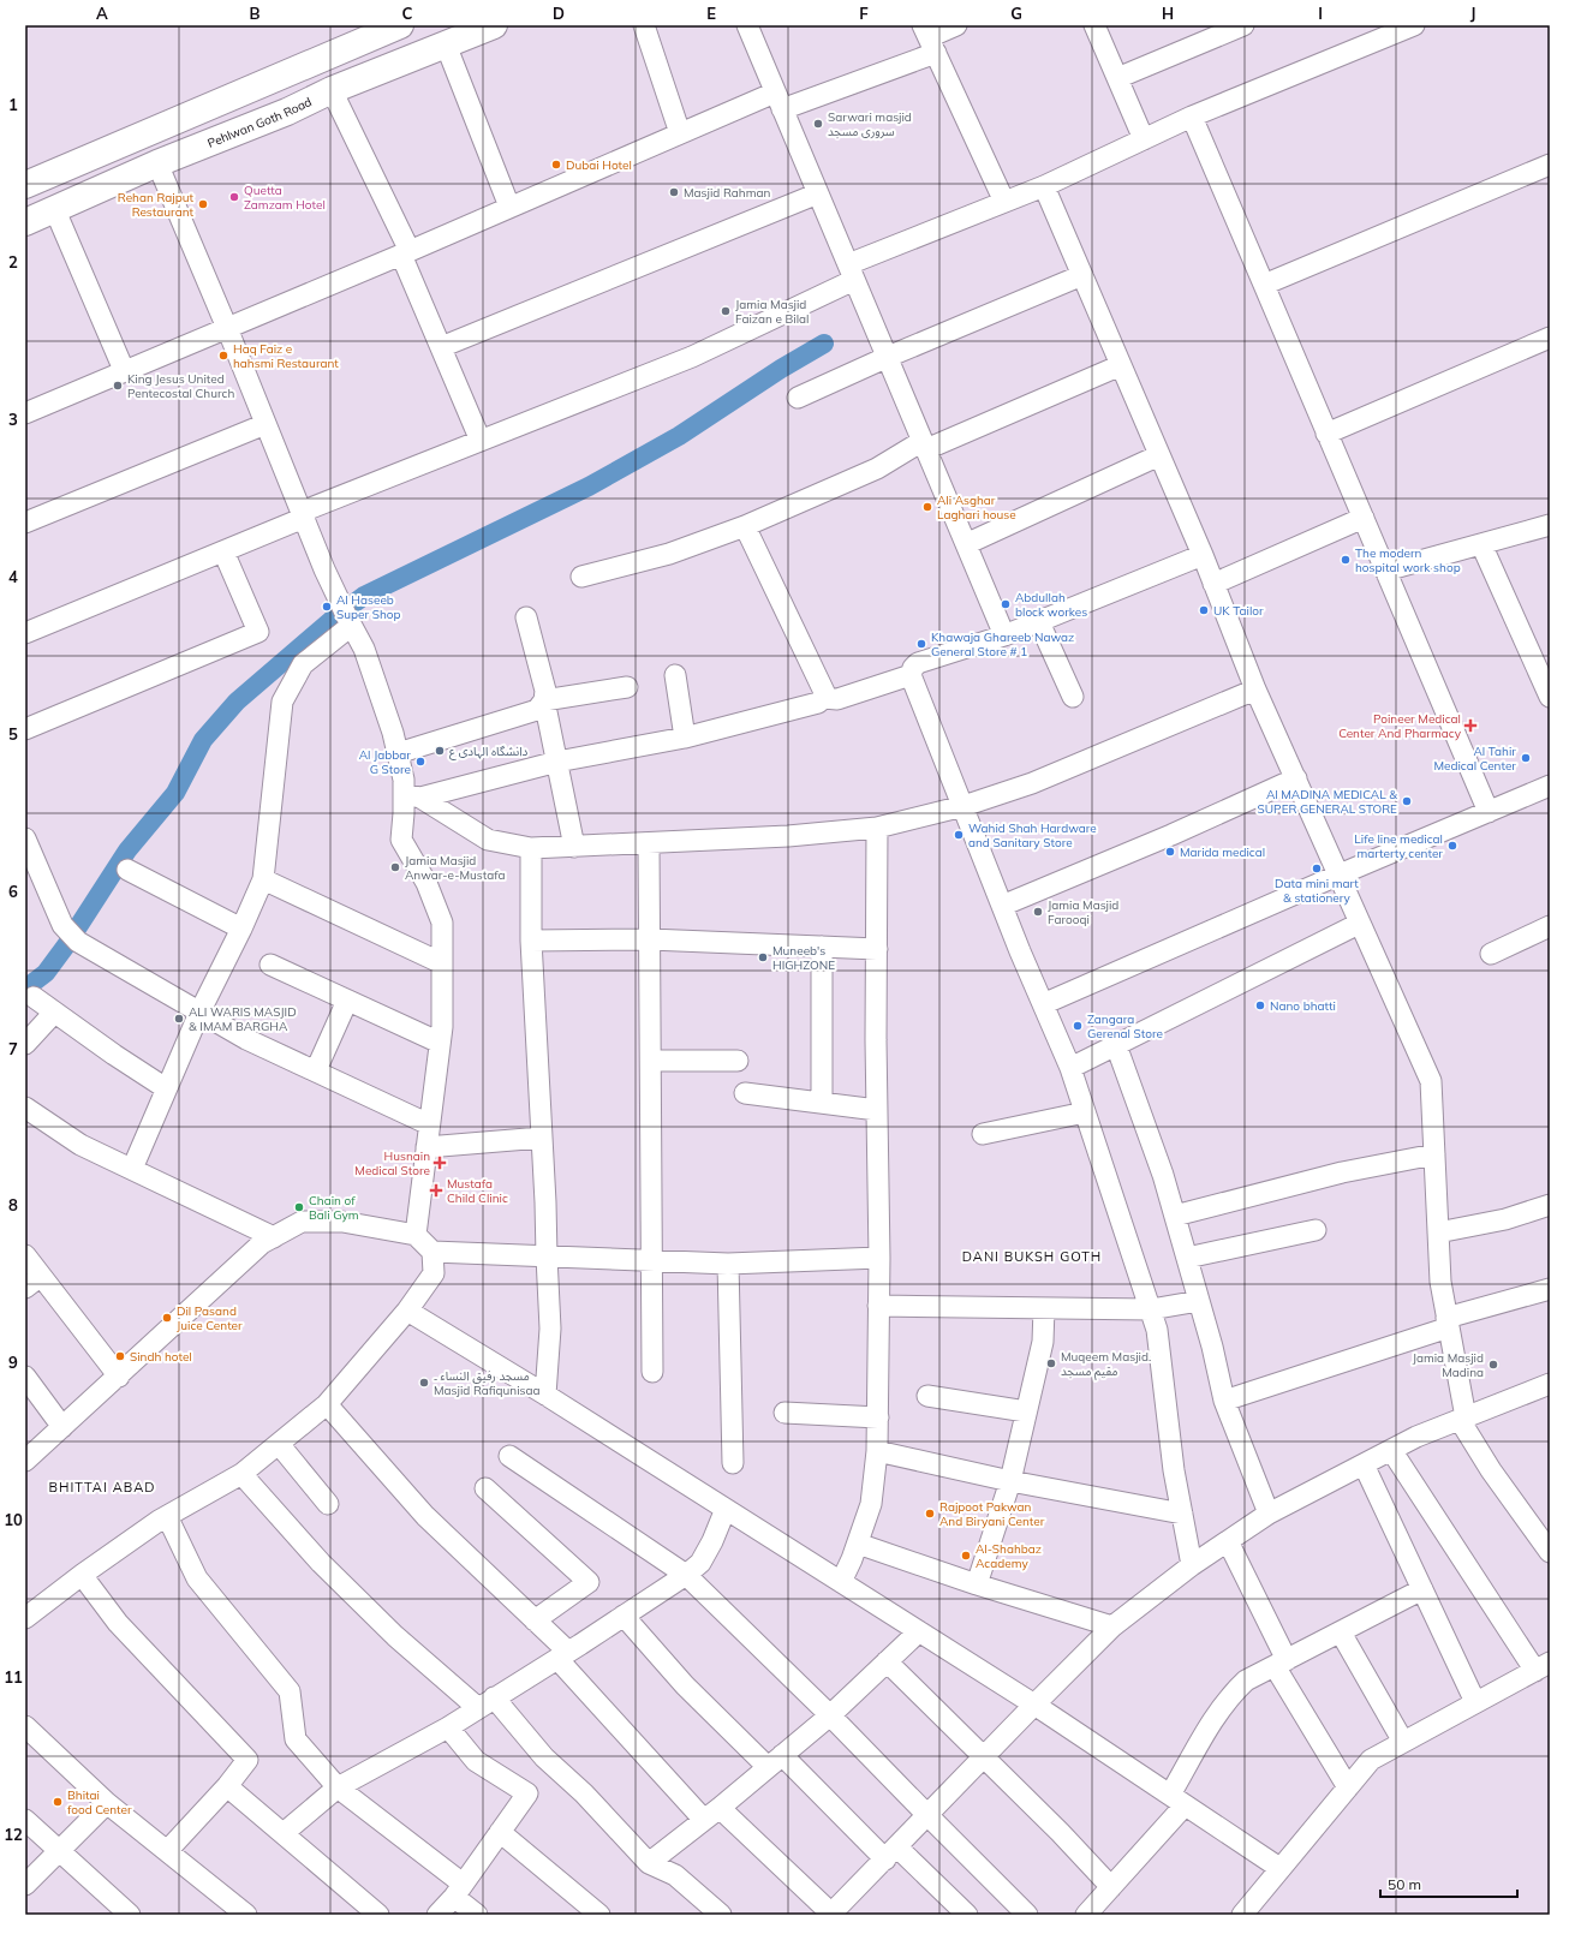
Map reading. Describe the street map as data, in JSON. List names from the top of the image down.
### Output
{
  "streets": {
    "main road": ["Pehlwan Goth Road"]
  },
  "districts": ["DANI BUKSH GOTH", "BHITTAI ABAD"],
  "places": {
    "other": [
      "Sarwari masjid سروری مسجد",
      "Dubai Hotel",
      "Masjid Rahman",
      "Quetta Zamzam Hotel",
      "Rehan Rajput Restaurant",
      "Jamia Masjid Faizan e Bilal",
      "Haq Faiz e hahsmi Restaurant",
      "King Jesus United Pentecostal Church",
      "Ali Asghar Laghari house",
      "The modern hospital work shop",
      "Abdullah block workes",
      "Al Haseeb Super Shop",
      "UK Tailor",
      "Khawaja Ghareeb Nawaz General Store # 1",
      "دانشگاہ الہادی ع",
      "Al Tahir Medical Center",
      "Al Jabbar G Store",
      "Al MADINA MEDICAL & SUPER GENERAL STORE",
      "Wahid Shah Hardware and Sanitary Store",
      "Life line medical marterty center",
      "Marida medical",
      "Jamia Masjid Anwar-e-Mustafa",
      "Data mini mart & stationery",
      "Jamia Masjid Farooqi",
      "Muneeb's HIGHZONE",
      "Nano bhatti",
      "ALI WARIS MASJID & IMAM BARGHA",
      "Zangara Gerenal Store",
      "Chain of Bali Gym",
      "Dil Pasand Juice Center",
      "Sindh hotel",
      "Muqeem Masjid. مقیم مسجد",
      "Jamia Masjid Madina",
      "مسجد رفیق النساء ۔ Masjid Rafiqunisaa",
      "Rajpoot Pakwan And Biryani Center",
      "Al-Shahbaz Academy",
      "Bhitai food Center"
    ],
    "health": ["Poineer Medical Center And Pharmacy", "Husnain Medical Store", "Mustafa Child Clinic"]
  },
  "scale_bar": "50 m",
  "grid": {
    "columns": [
      "A",
      "B",
      "C",
      "D",
      "E",
      "F",
      "G",
      "H",
      "I",
      "J"
    ],
    "rows": [
      "1",
      "2",
      "3",
      "4",
      "5",
      "6",
      "7",
      "8",
      "9",
      "10",
      "11",
      "12"
    ]
  }
}
